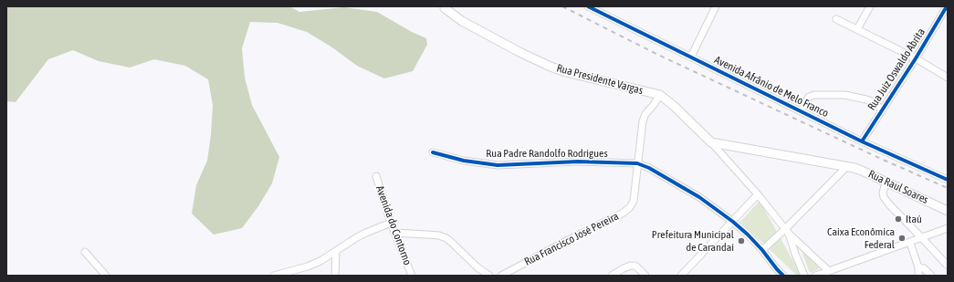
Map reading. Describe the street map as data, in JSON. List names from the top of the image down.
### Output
{
  "streets": {
    "main road": ["Rua Presidente Vargas", "Rua Raul Soares"],
    "street": [
      "Rua Juiz Oswaldo Abrita",
      "Avenida Afrânio de Melo Franco",
      "Rua Padre Randolfo Rodrigues",
      "Avenida do Contorno",
      "Rua Francisco José Pereira"
    ]
  },
  "crossings": [
    ["Rua Juiz Oswaldo Abrita", "Avenida Afrânio de Melo Franco"],
    ["Rua Presidente Vargas", "Rua Raul Soares"],
    ["Rua Padre Randolfo Rodrigues", "Rua Francisco José Pereira"]
  ],
  "places": ["Itaú", "Caixa Econômica Federal", "Prefeitura Municipal de Carandaí"]
}
